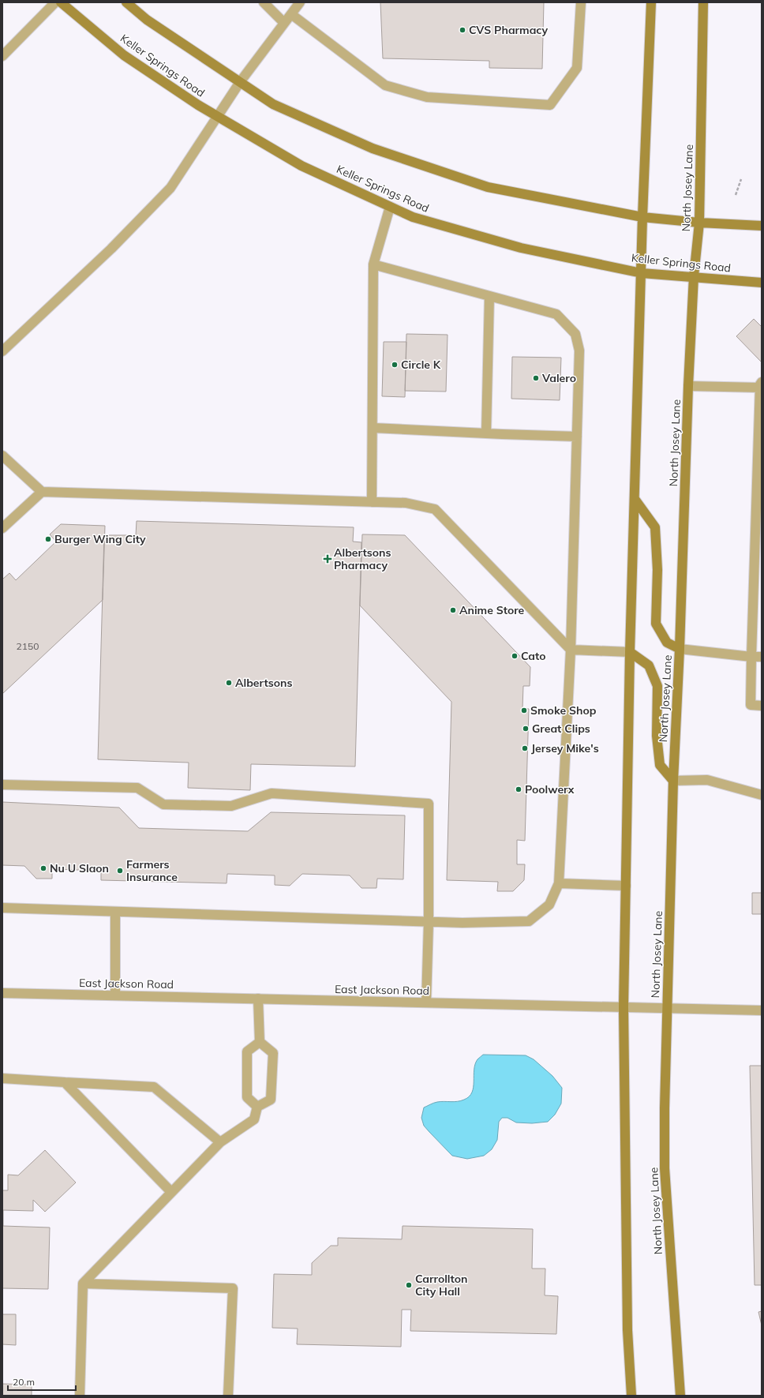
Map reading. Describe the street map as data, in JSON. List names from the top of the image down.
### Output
{
  "streets": {
    "main road": ["Keller Springs Road", "North Josey Lane"],
    "street": ["East Jackson Road"]
  },
  "crossings": [
    ["Keller Springs Road", "North Josey Lane"],
    ["North Josey Lane", "East Jackson Road"]
  ],
  "places": {
    "other": [
      "CVS Pharmacy",
      "Circle K",
      "Valero",
      "Burger Wing City",
      "Anime Store",
      "Cato",
      "Albertsons",
      "Smoke Shop",
      "Great Clips",
      "Jersey Mike's",
      "Poolwerx",
      "Nu U Slaon",
      "Farmers Insurance",
      "Carrollton City Hall"
    ],
    "health": ["Albertsons Pharmacy"]
  },
  "house_numbers": ["2150"],
  "scale_bar": "20 m"
}
